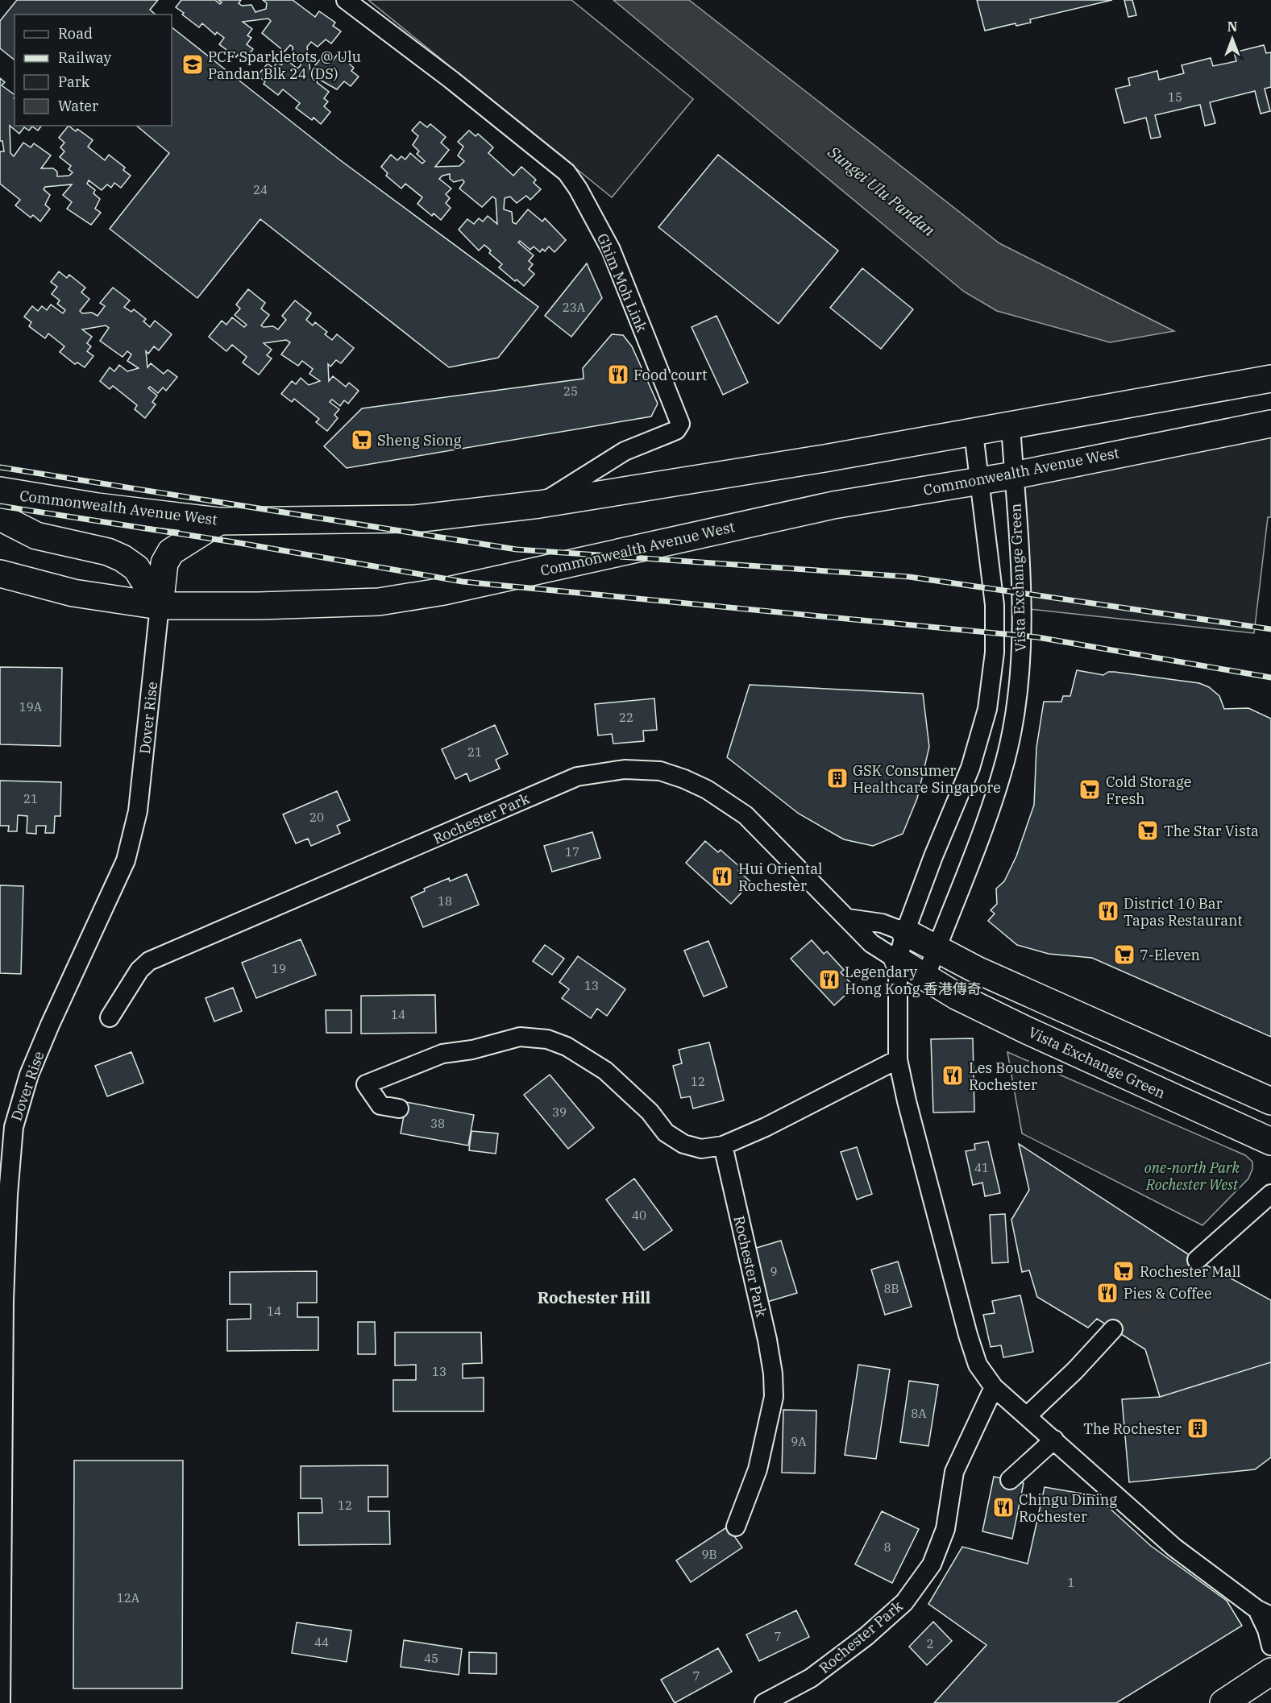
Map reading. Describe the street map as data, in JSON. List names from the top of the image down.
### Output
{
  "streets": {
    "main road": ["Commonwealth Avenue West", "Vista Exchange Green"],
    "street": ["Ghim Moh Link", "Dover Rise", "Rochester Park"]
  },
  "crossings": [
    ["Ghim Moh Link", "Commonwealth Avenue West"],
    ["Commonwealth Avenue West", "Vista Exchange Green"],
    ["Commonwealth Avenue West", "Dover Rise"],
    ["Vista Exchange Green", "Rochester Park"]
  ],
  "districts": ["Rochester Hill"],
  "water": ["Sungei Ulu Pandan"],
  "parks": ["one-north Park Rochester West"],
  "places": {
    "school or university": ["PCF Sparkletots @ Ulu Pandan Blk 24 (DS)"],
    "restaurant": [
      "Food court",
      "Hui Oriental Rochester",
      "District 10 Bar Tapas Restaurant",
      "Legendary Hong Kong 香港傳奇",
      "Les Bouchons Rochester",
      "Pies & Coffee",
      "Chingu Dining Rochester"
    ],
    "supermarket": [
      "Sheng Siong",
      "Cold Storage Fresh",
      "The Star Vista",
      "7-Eleven",
      "Rochester Mall"
    ],
    "building": ["GSK Consumer Healthcare Singapore", "The Rochester"]
  },
  "house_numbers": [
    "15",
    "24",
    "23A",
    "25",
    "19A",
    "22",
    "21",
    "21",
    "20",
    "17",
    "18",
    "19",
    "13",
    "14",
    "12",
    "39",
    "38",
    "41",
    "40",
    "9",
    "8B",
    "14",
    "13",
    "8A",
    "9A",
    "12",
    "8",
    "9B",
    "1",
    "12A",
    "7",
    "44",
    "2",
    "45",
    "7"
  ],
  "legend": [
    "Road",
    "Railway",
    "Park",
    "Water"
  ],
  "north": "top"
}
